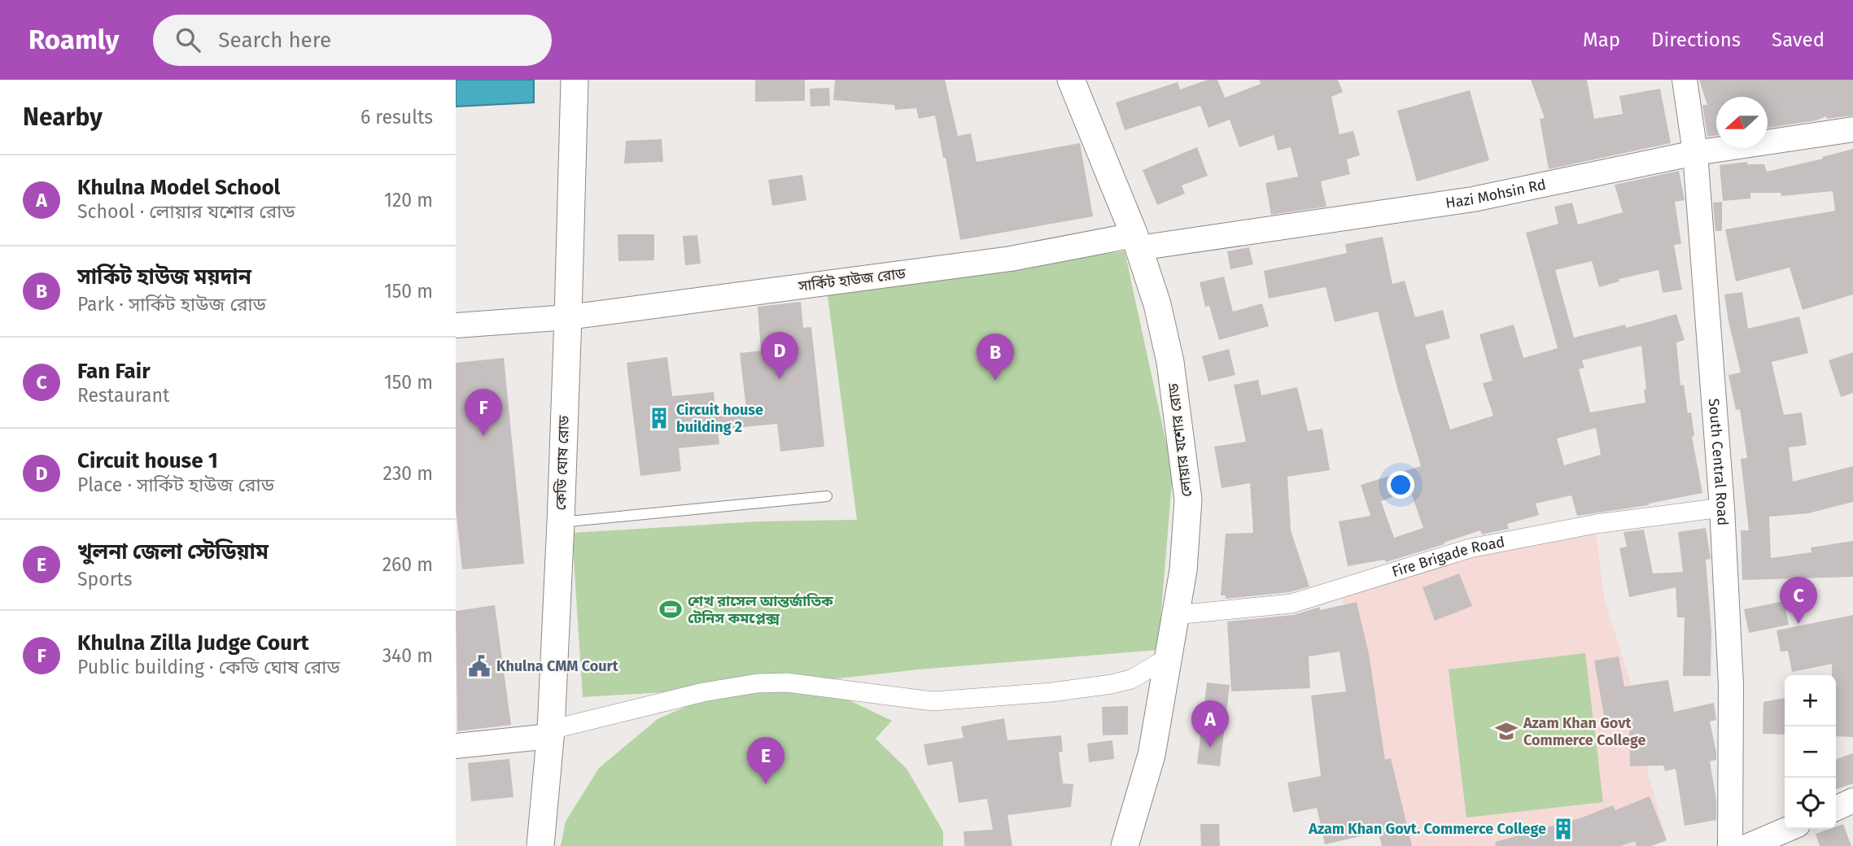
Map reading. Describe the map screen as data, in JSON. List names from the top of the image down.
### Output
{
  "streets": {
    "main road": ["লোয়ার যশোর রোড", "কেডি ঘোষ রোড"],
    "street": [
      "Hazi Mohsin Rd",
      "সার্কিট হাউজ রোড",
      "South Central Road",
      "Fire Brigade Road"
    ]
  },
  "crossings": [
    ["Hazi Mohsin Rd", "সার্কিট হাউজ রোড"],
    ["Hazi Mohsin Rd", "লোয়ার যশোর রোড"],
    ["Hazi Mohsin Rd", "South Central Road"],
    ["সার্কিট হাউজ রোড", "লোয়ার যশোর রোড"],
    ["সার্কিট হাউজ রোড", "কেডি ঘোষ রোড"],
    ["লোয়ার যশোর রোড", "Fire Brigade Road"],
    ["South Central Road", "Fire Brigade Road"]
  ],
  "places": {
    "building": ["Circuit house building 2", "Azam Khan Govt. Commerce College"],
    "sports": ["শেখ রাসেল আন্তর্জাতিক টেনিস কমপ্লেক্স"],
    "public building": ["Khulna CMM Court"],
    "school or university": ["Azam Khan Govt Commerce College"]
  },
  "north": "left",
  "page": {
    "header": "Roamly",
    "search": "Search here",
    "nav": ["Map", "Directions", "Saved"],
    "heading": ["Nearby", "6 results"],
    "list": [
      {
        "mark": "A",
        "name": "Khulna Model School",
        "note": "School · লোয়ার যশোর রোড",
        "value": "120 m"
      },
      {
        "mark": "B",
        "name": "সার্কিট হাউজ ময়দান",
        "note": "Park · সার্কিট হাউজ রোড",
        "value": "150 m"
      },
      {
        "mark": "C",
        "name": "Fan Fair",
        "note": "Restaurant",
        "value": "150 m"
      },
      {
        "mark": "D",
        "name": "Circuit house 1",
        "note": "Place · সার্কিট হাউজ রোড",
        "value": "230 m"
      },
      {
        "mark": "E",
        "name": "খুলনা জেলা স্টেডিয়াম",
        "note": "Sports",
        "value": "260 m"
      },
      {
        "mark": "F",
        "name": "Khulna Zilla Judge Court",
        "note": "Public building · কেডি ঘোষ রোড",
        "value": "340 m"
      }
    ],
    "pins": [
      "D",
      "B",
      "F",
      "C",
      "A",
      "E"
    ],
    "map_buttons": ["+", "−"]
  }
}
